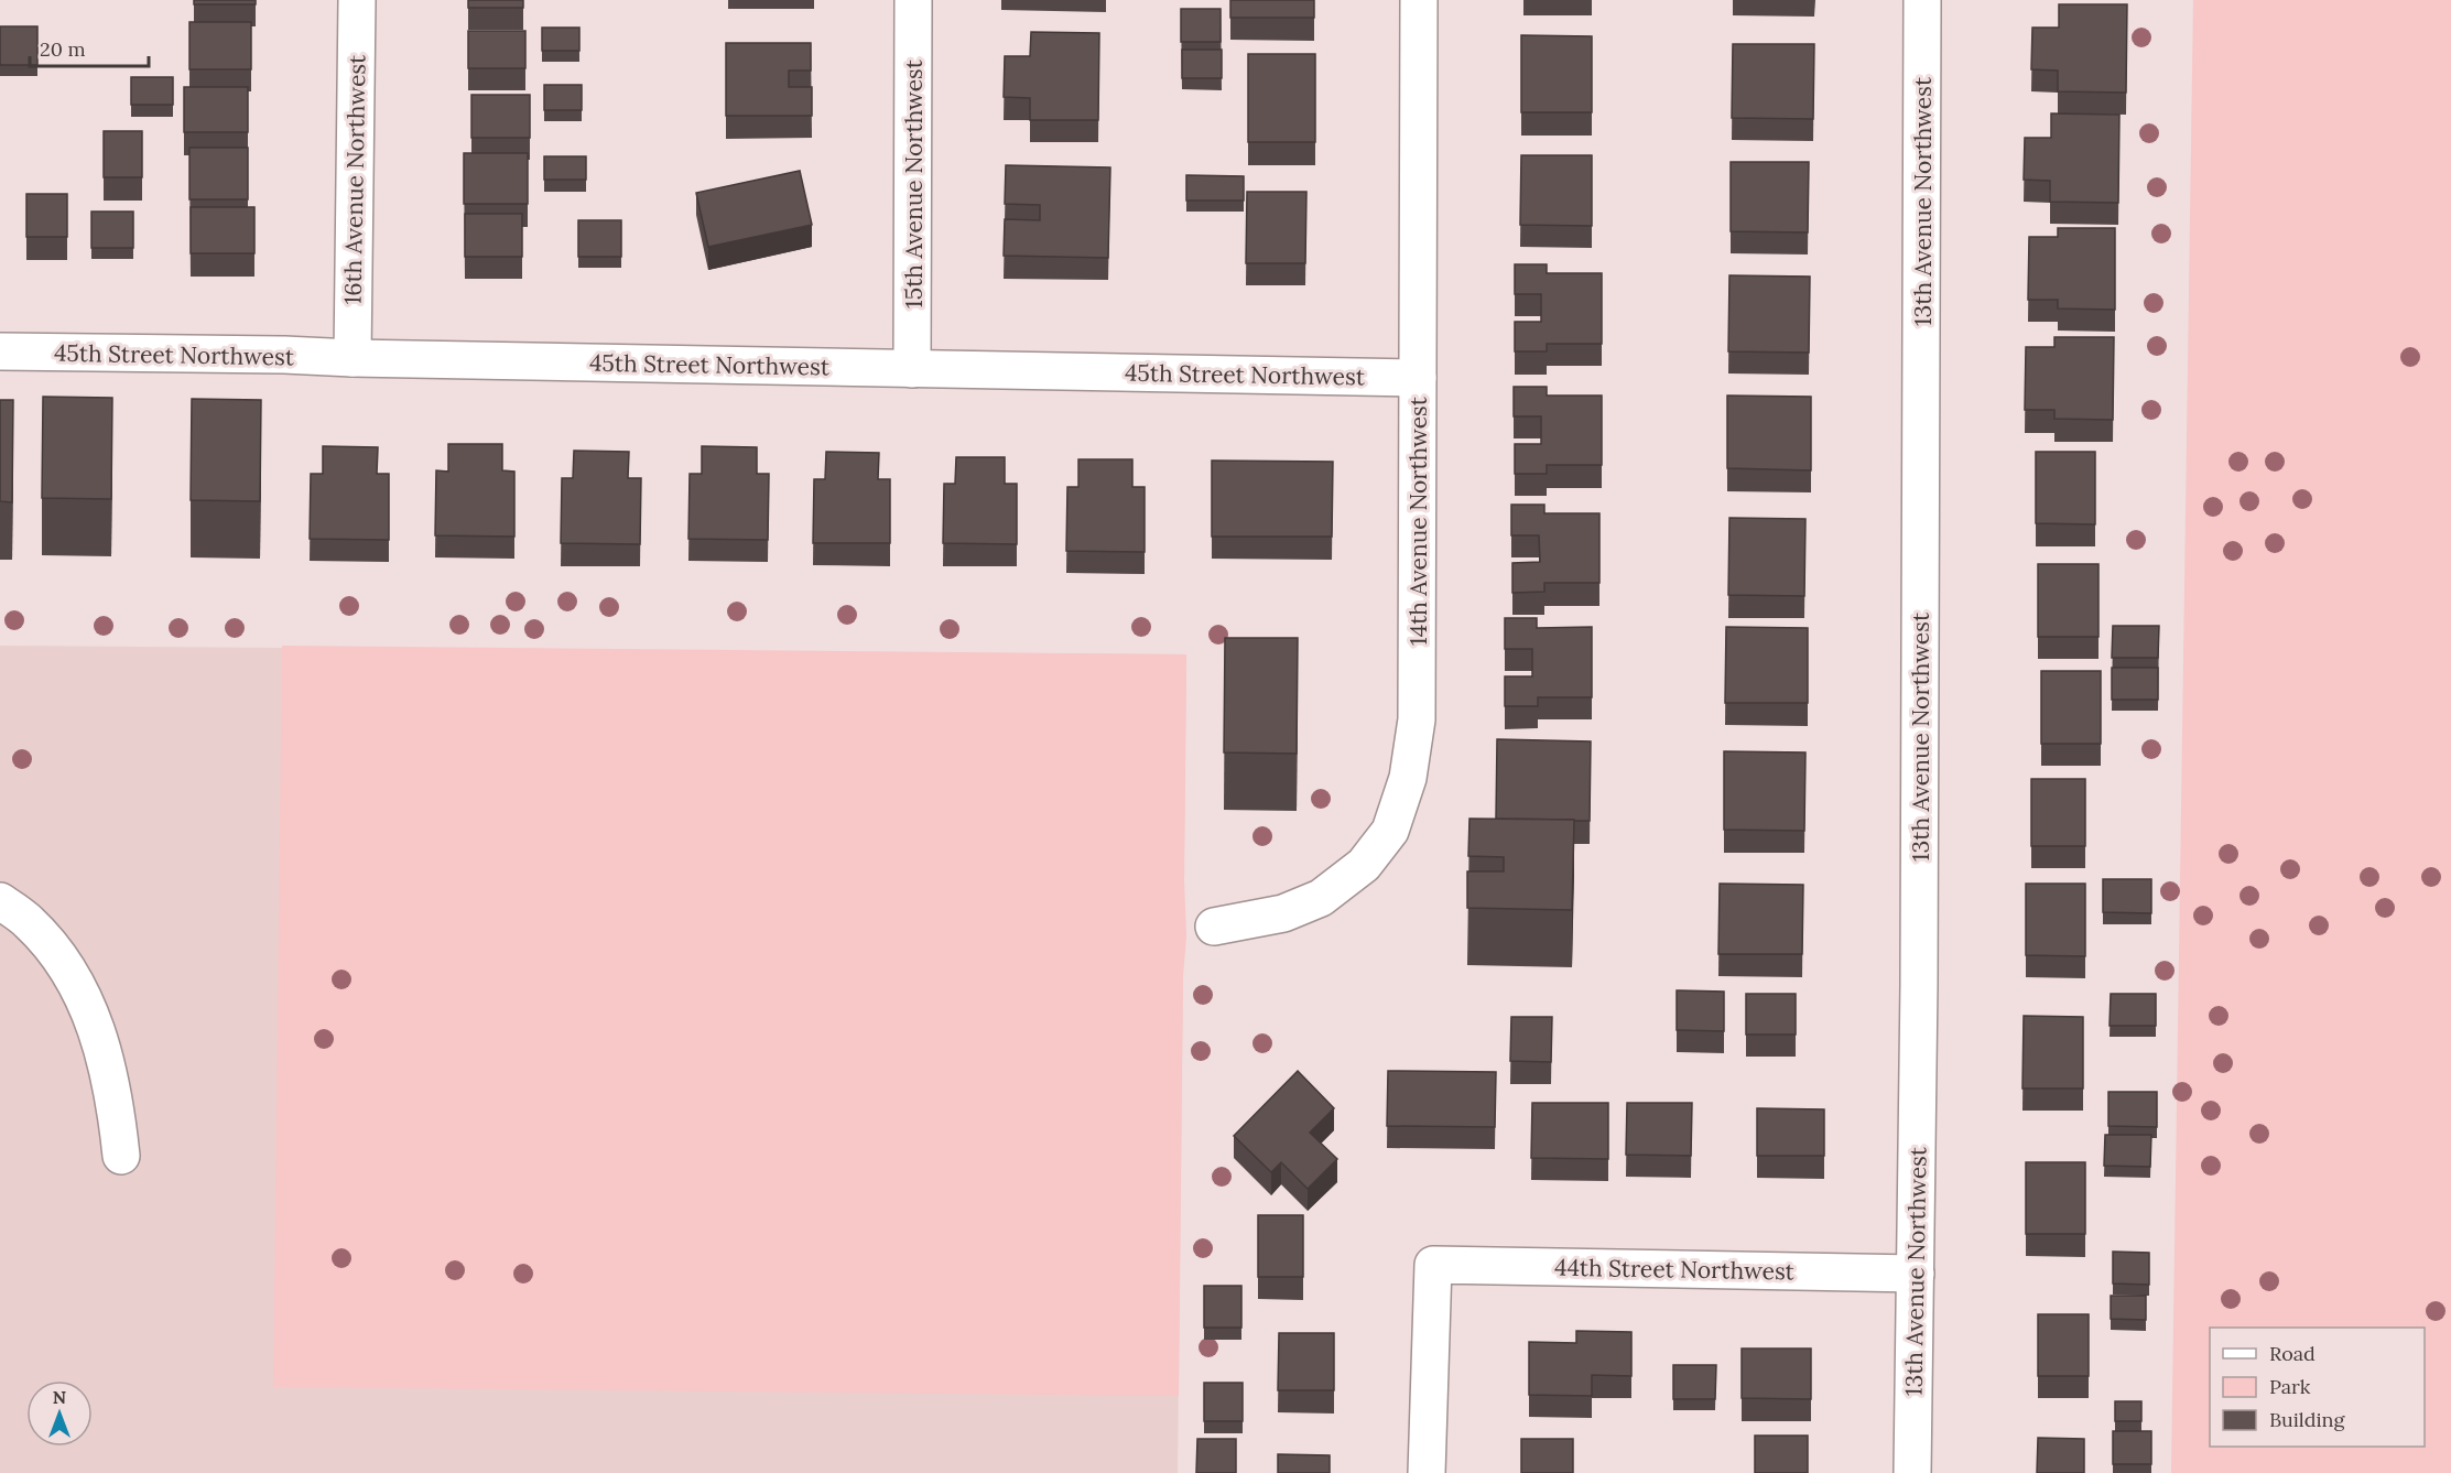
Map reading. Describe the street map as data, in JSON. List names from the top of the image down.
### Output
{
  "streets": {
    "street": [
      "16th Avenue Northwest",
      "15th Avenue Northwest",
      "13th Avenue Northwest",
      "45th Street Northwest",
      "14th Avenue Northwest",
      "44th Street Northwest"
    ]
  },
  "crossings": [
    ["16th Avenue Northwest", "45th Street Northwest"],
    ["15th Avenue Northwest", "45th Street Northwest"],
    ["13th Avenue Northwest", "44th Street Northwest"],
    ["45th Street Northwest", "14th Avenue Northwest"]
  ],
  "legend": ["Road", "Park", "Building"],
  "scale_bar": "20 m",
  "north": "top"
}
